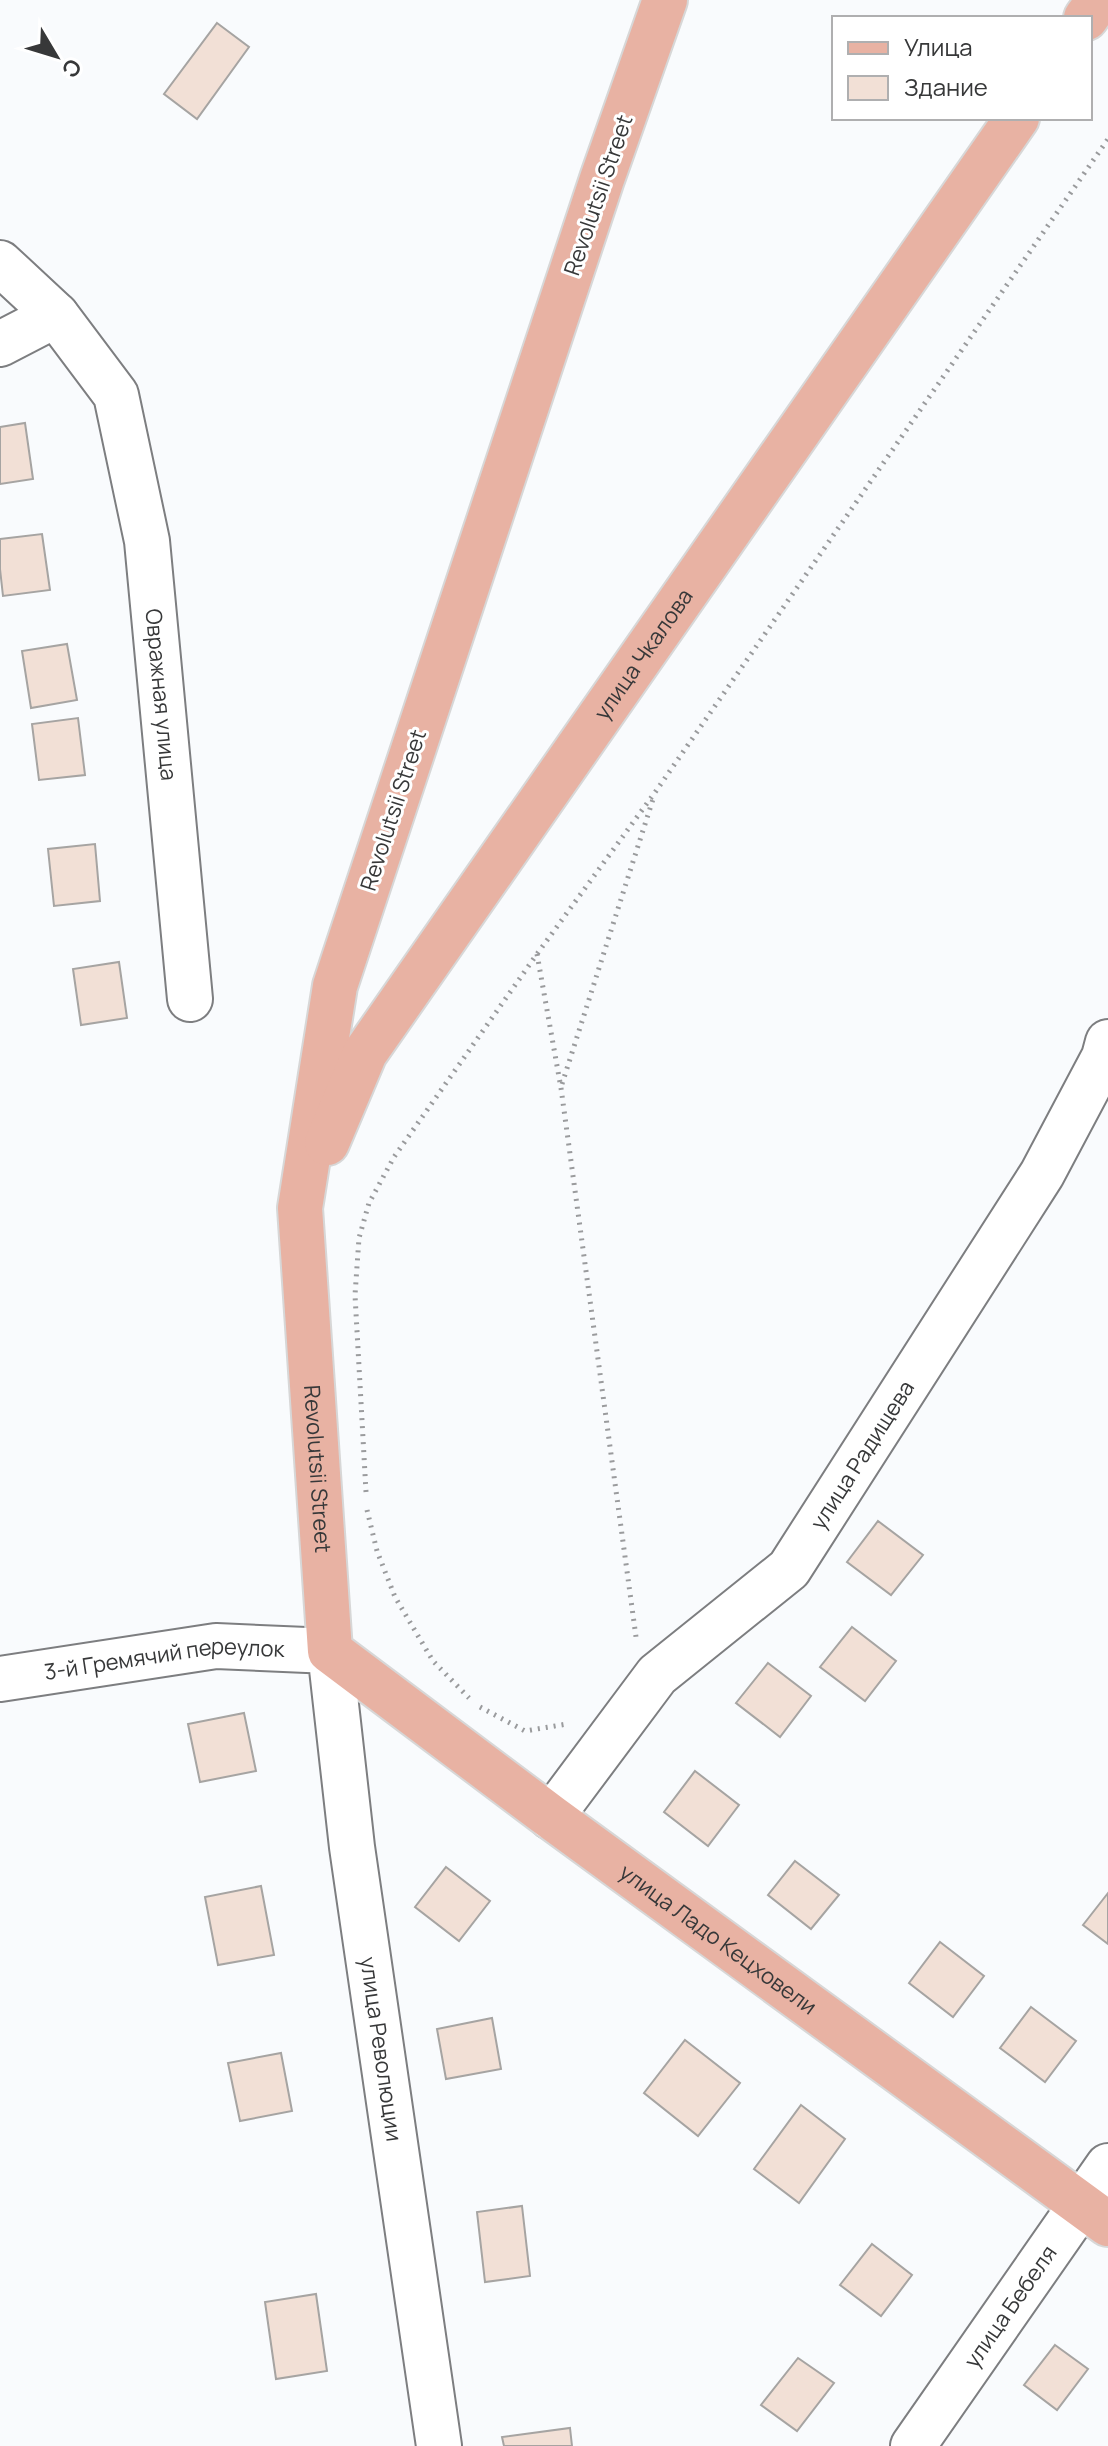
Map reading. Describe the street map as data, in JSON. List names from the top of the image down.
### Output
{
  "streets": {
    "main road": ["Revolutsii Street", "улица Чкалова", "улица Ладо Кецховели"],
    "street": [
      "Овражная улица",
      "улица Радищева",
      "3-й Гремячий переулок",
      "улица Революции",
      "улица Бебеля"
    ]
  },
  "crossings": [
    ["Revolutsii Street", "улица Чкалова"],
    ["Revolutsii Street", "3-й Гремячий переулок"],
    ["Revolutsii Street", "улица Ладо Кецховели"],
    ["Revolutsii Street", "улица Революции"],
    ["улица Радищева", "улица Ладо Кецховели"],
    ["3-й Гремячий переулок", "улица Ладо Кецховели"],
    ["3-й Гремячий переулок", "улица Революции"],
    ["улица Ладо Кецховели", "улица Революции"],
    ["улица Ладо Кецховели", "улица Бебеля"]
  ],
  "legend": ["Улица", "Здание"],
  "north": "bottom right"
}
